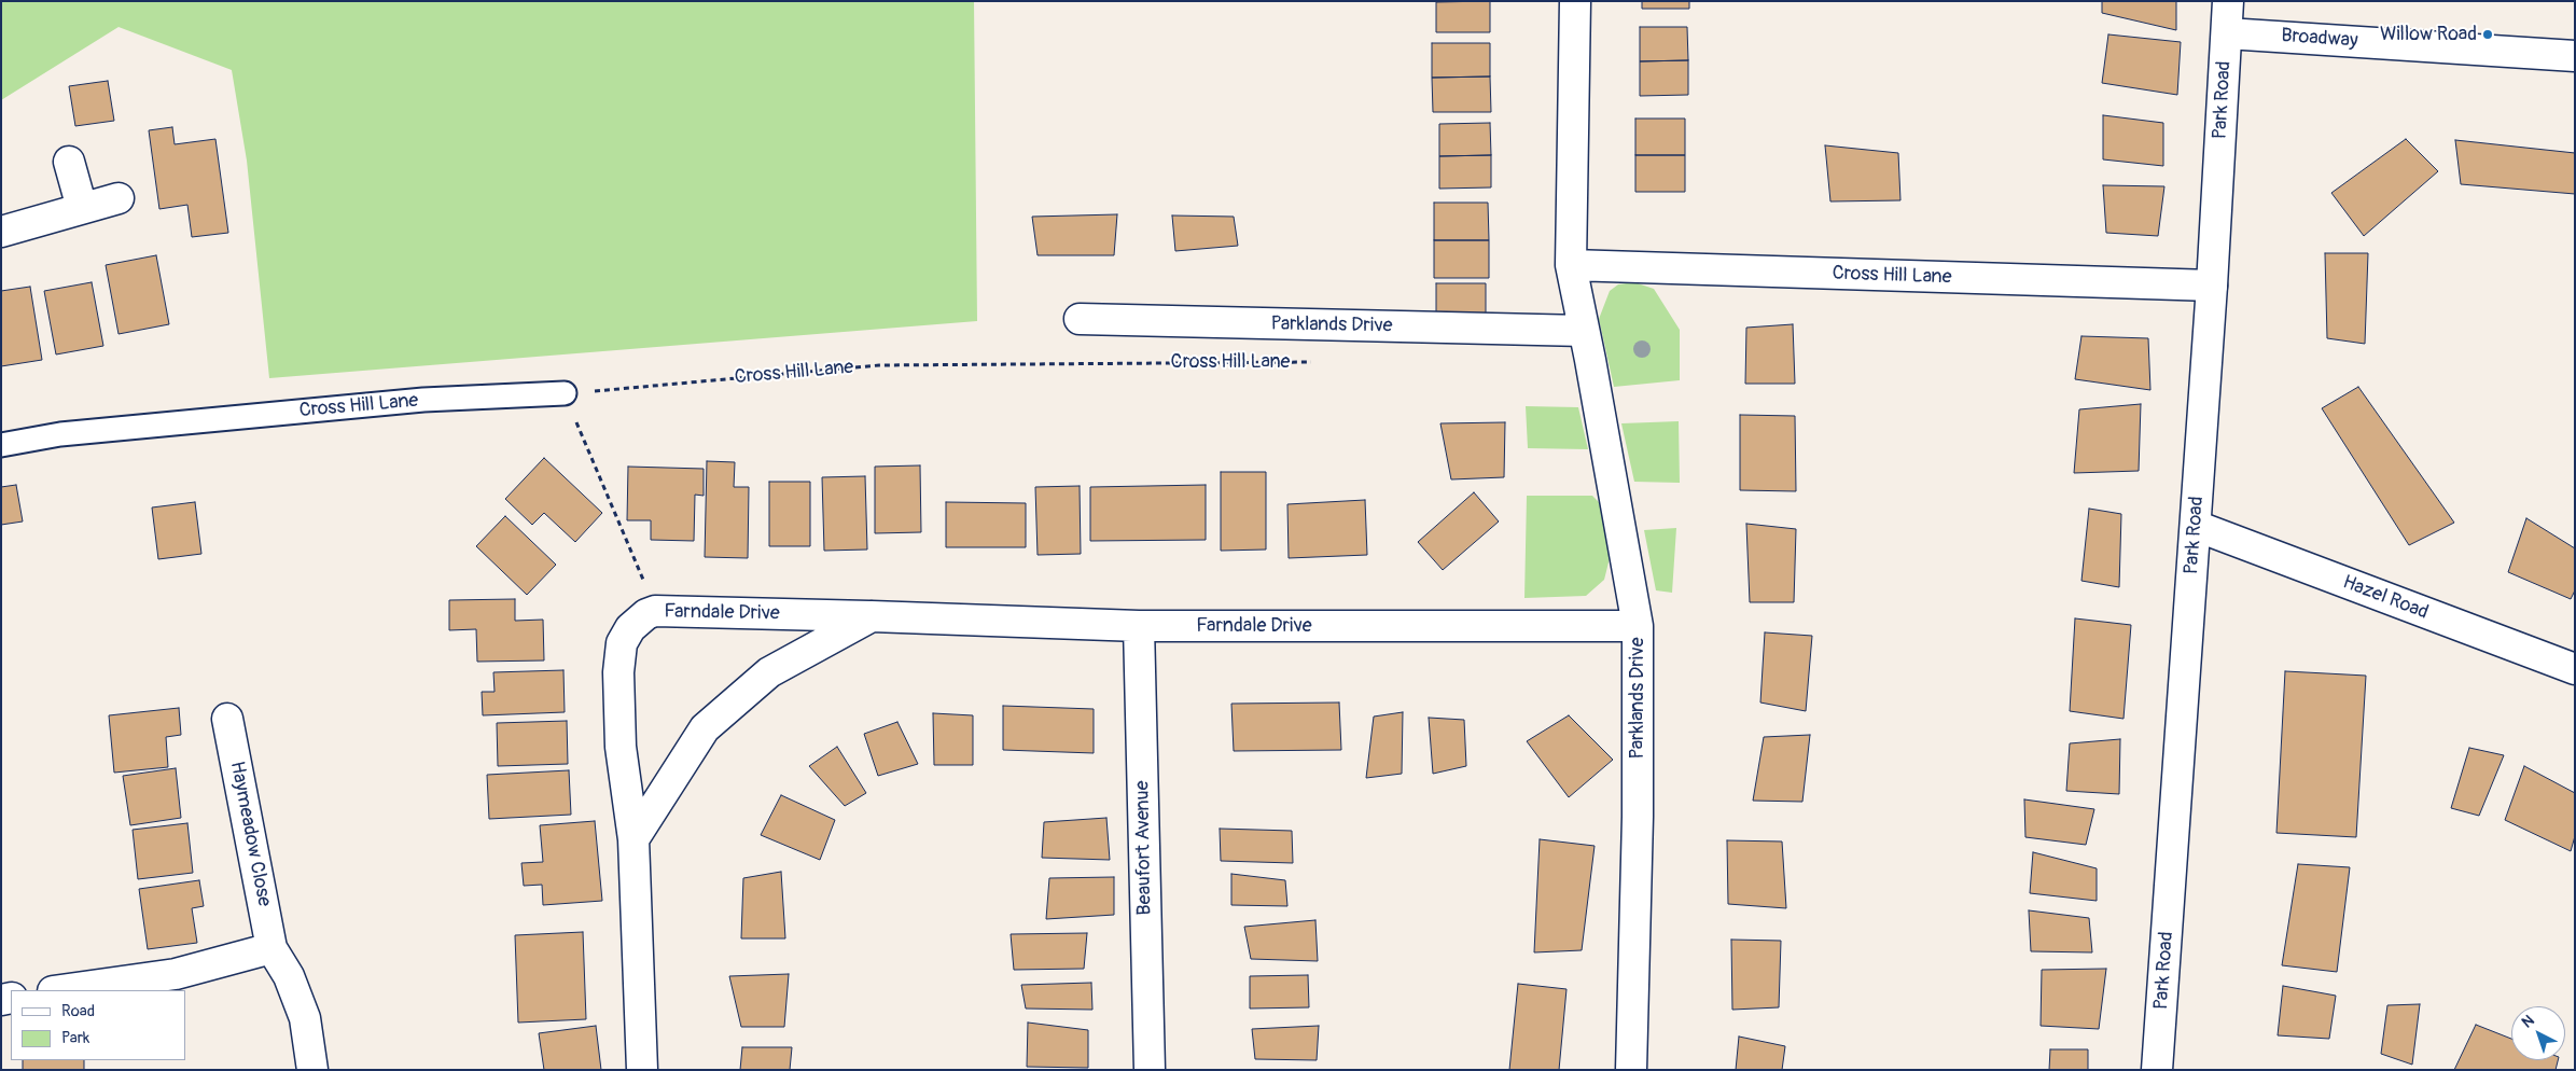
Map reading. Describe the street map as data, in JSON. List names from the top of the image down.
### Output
{
  "streets": {
    "street": [
      "Broadway",
      "Park Road",
      "Cross Hill Lane",
      "Parklands Drive",
      "Hazel Road",
      "Farndale Drive",
      "Haymeadow Close",
      "Beaufort Avenue"
    ]
  },
  "crossings": [
    ["Broadway", "Park Road"],
    ["Park Road", "Cross Hill Lane"],
    ["Park Road", "Hazel Road"],
    ["Cross Hill Lane", "Parklands Drive"],
    ["Parklands Drive", "Farndale Drive"],
    ["Farndale Drive", "Beaufort Avenue"]
  ],
  "places": ["Willow Road"],
  "legend": ["Road", "Park"],
  "north": "top left"
}
